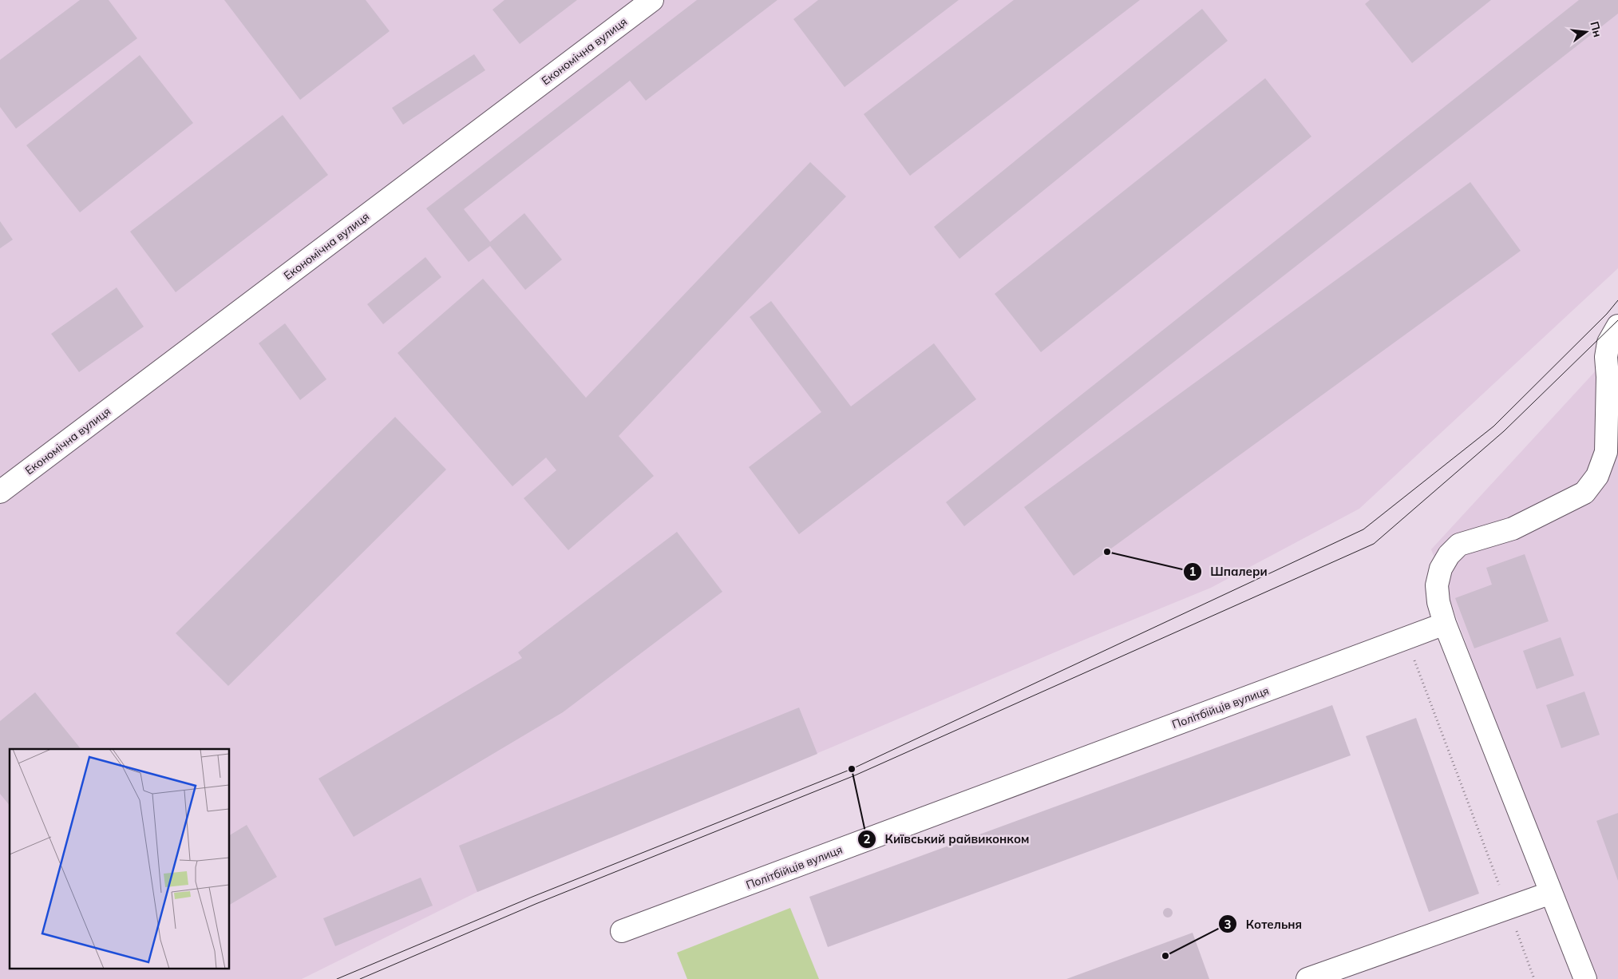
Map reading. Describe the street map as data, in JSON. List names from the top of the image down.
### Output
{
  "streets": {
    "street": ["Економічна вулиця", "Політбійців вулиця"]
  },
  "places": ["Шпалери", "Київський райвиконком", "Котельня"],
  "north": "right"
}
